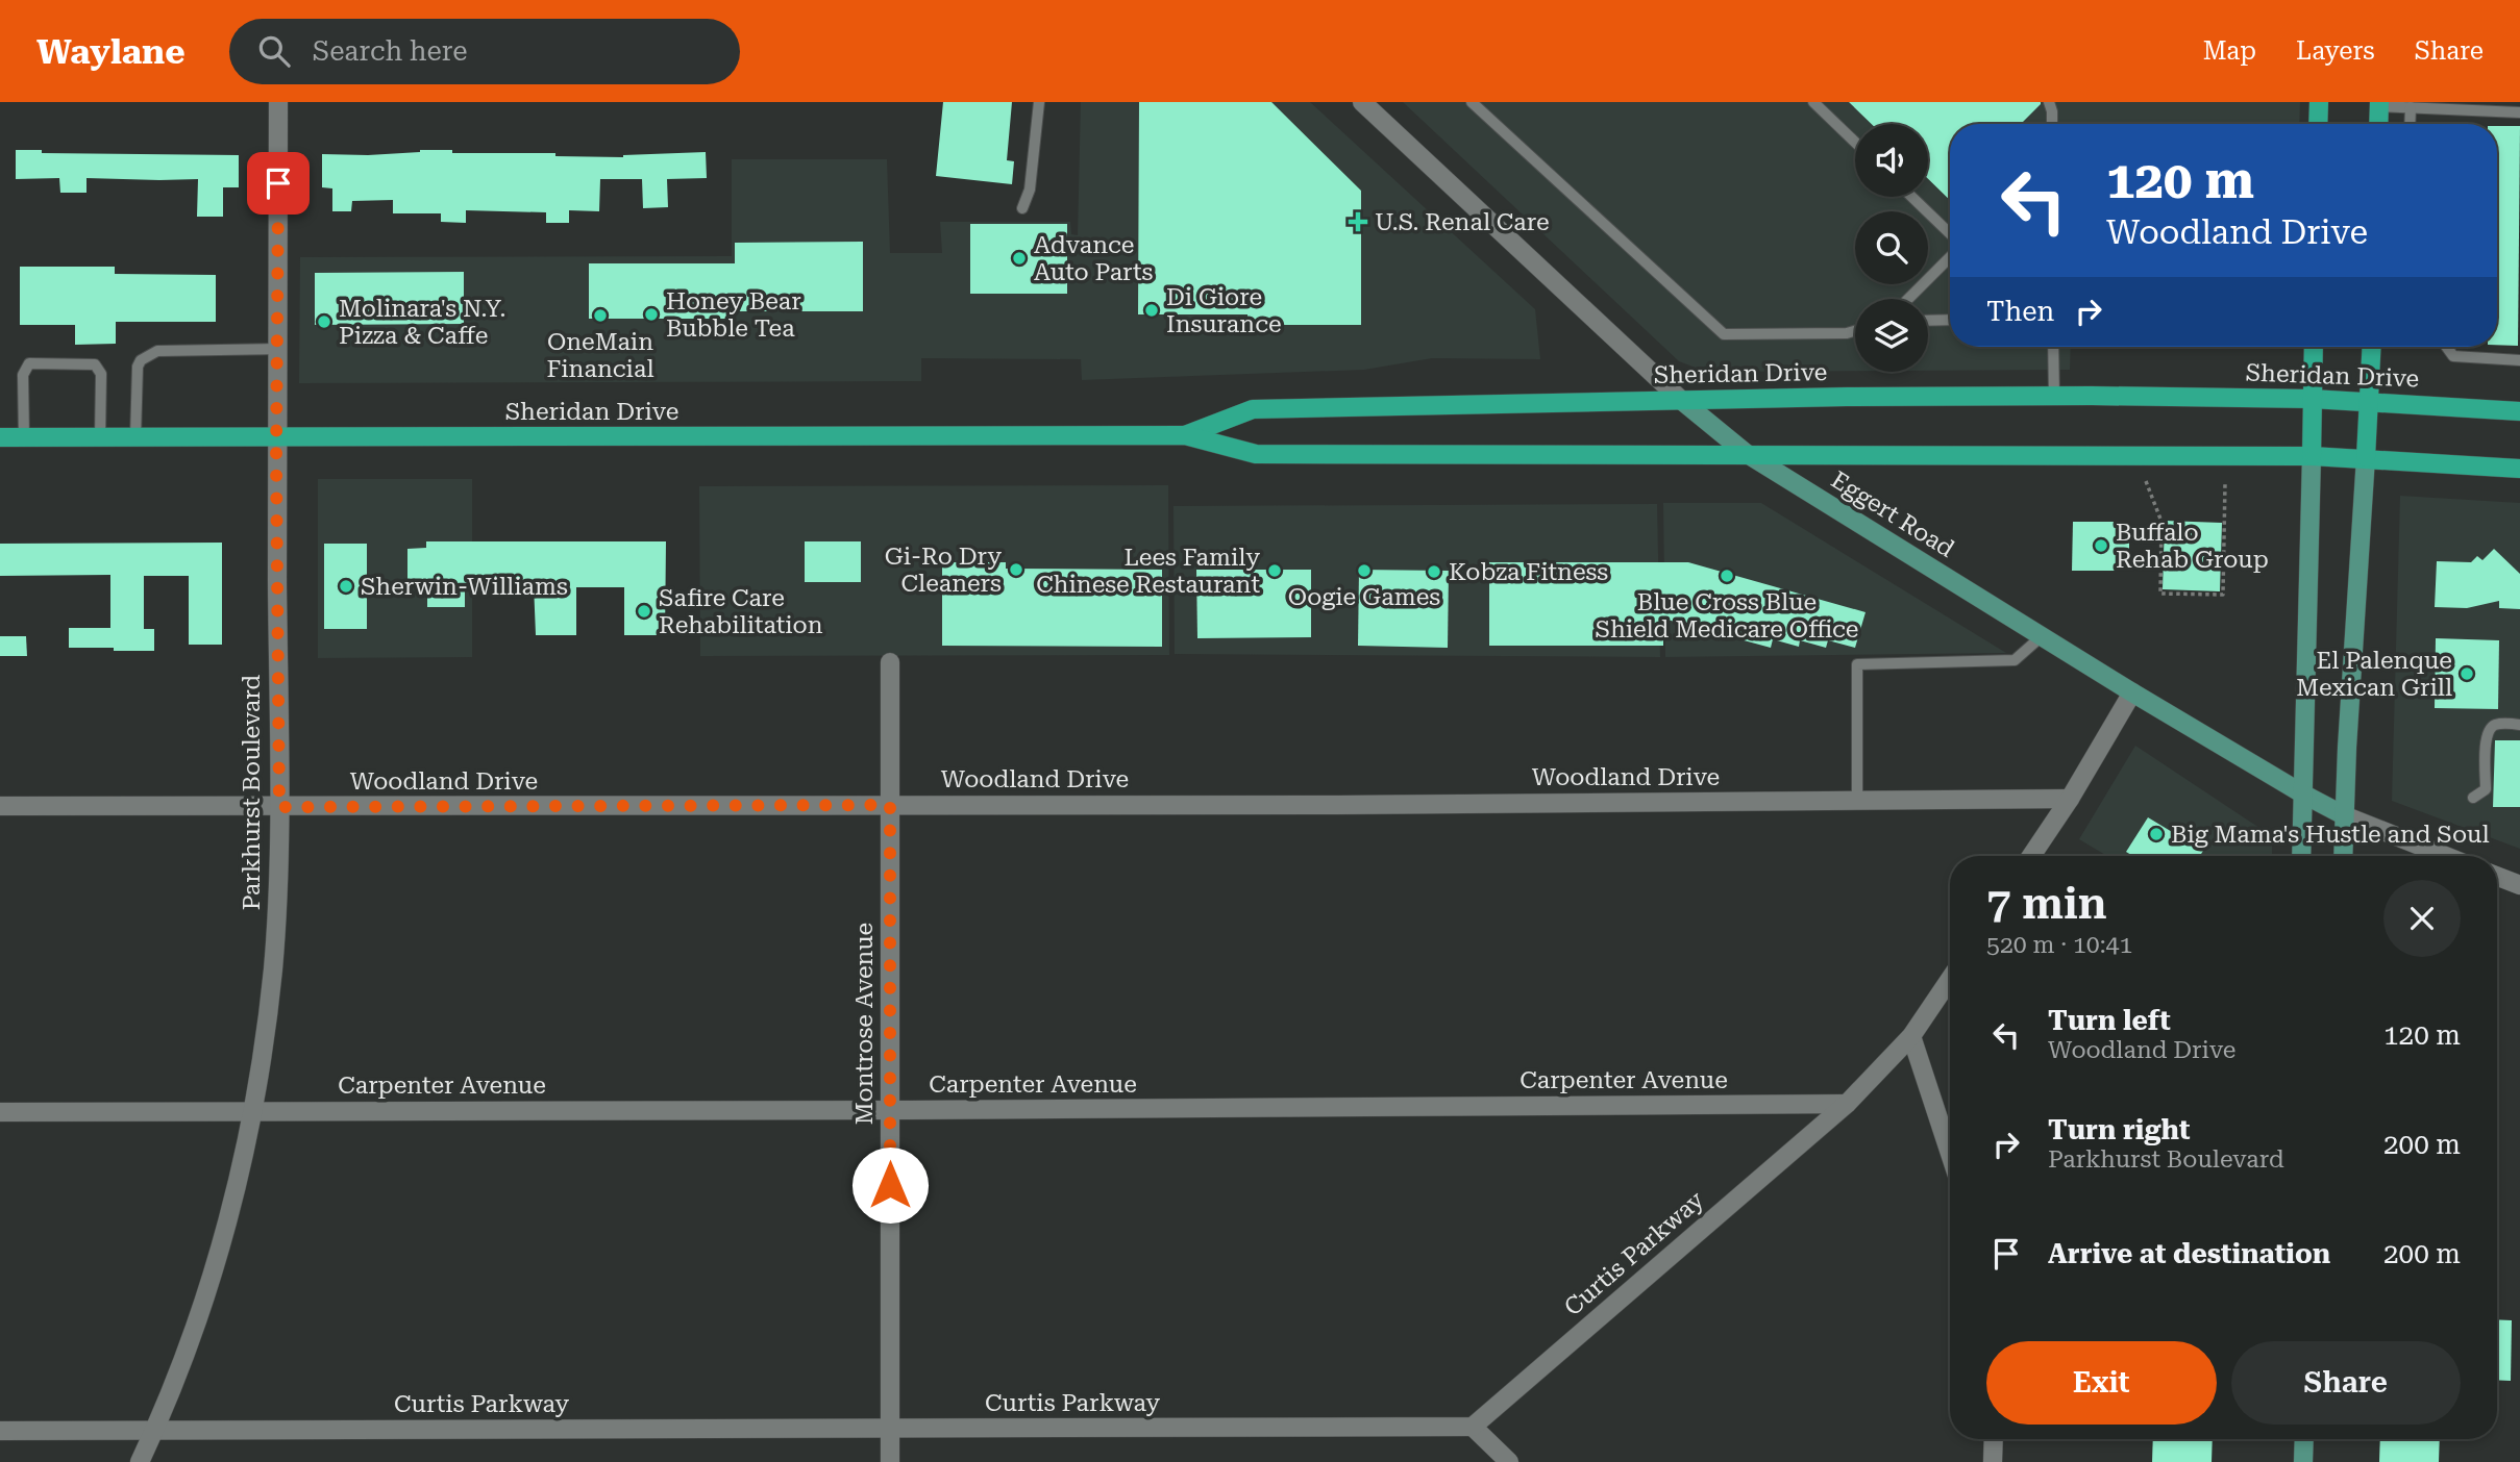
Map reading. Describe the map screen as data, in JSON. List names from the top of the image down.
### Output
{
  "streets": {
    "main road": ["Sheridan Drive", "Eggert Road"],
    "street": [
      "Woodland Drive",
      "Parkhurst Boulevard",
      "Montrose Avenue",
      "Carpenter Avenue",
      "Curtis Parkway"
    ]
  },
  "crossings": [
    ["Sheridan Drive", "Eggert Road"],
    ["Sheridan Drive", "Parkhurst Boulevard"],
    ["Woodland Drive", "Parkhurst Boulevard"],
    ["Woodland Drive", "Montrose Avenue"],
    ["Parkhurst Boulevard", "Carpenter Avenue"],
    ["Parkhurst Boulevard", "Curtis Parkway"],
    ["Montrose Avenue", "Carpenter Avenue"],
    ["Montrose Avenue", "Curtis Parkway"],
    ["Carpenter Avenue", "Curtis Parkway"]
  ],
  "places": {
    "health": ["U.S. Renal Care"],
    "other": [
      "Advance Auto Parts",
      "Di Giore Insurance",
      "Honey Bear Bubble Tea",
      "OneMain Financial",
      "Molinara's N.Y. Pizza & Caffe",
      "Buffalo Rehab Group",
      "Gi-Ro Dry Cleaners",
      "Lees Family Chinese Restaurant",
      "Oogie Games",
      "Kobza Fitness",
      "Blue Cross Blue Shield Medicare Office",
      "Sherwin-Williams",
      "Safire Care Rehabilitation",
      "El Palenque Mexican Grill",
      "Big Mama's Hustle and Soul"
    ]
  },
  "page": {
    "header": "Waylane",
    "search": "Search here",
    "nav": ["Map", "Layers", "Share"],
    "turn": ["120 m", "Woodland Drive"],
    "then": "Then",
    "heading": ["7 min", "520 m · 10:41"],
    "list": [
      {
        "name": "Turn left",
        "note": "Woodland Drive",
        "value": "120 m"
      },
      {
        "name": "Turn right",
        "note": "Parkhurst Boulevard",
        "value": "200 m"
      },
      {
        "name": "Arrive at destination",
        "value": "200 m"
      }
    ],
    "buttons": ["Exit", "Share"]
  }
}
